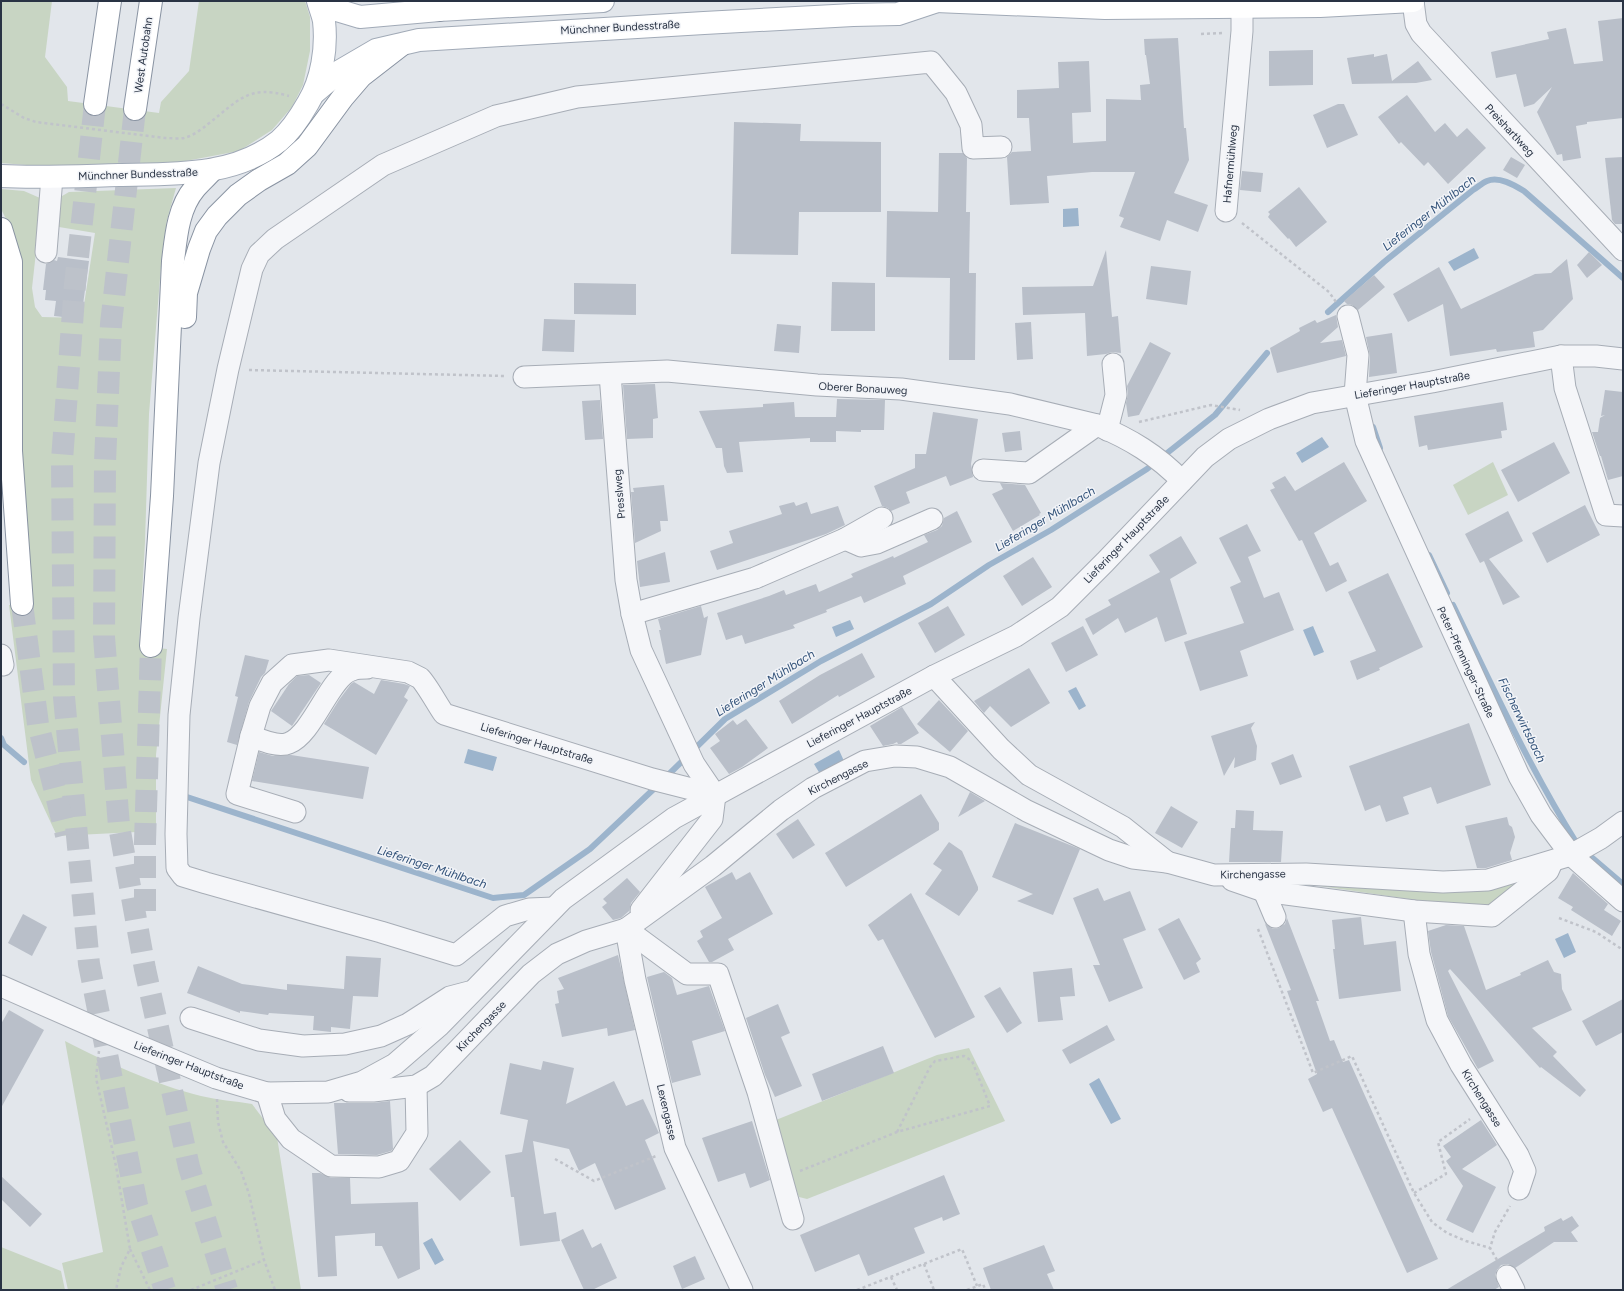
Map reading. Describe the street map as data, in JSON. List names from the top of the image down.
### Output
{
  "streets": {
    "main road": ["Münchner Bundesstraße", "West Autobahn"],
    "street": [
      "Preishartlweg",
      "Hafnermühlweg",
      "Lieferinger Hauptstraße",
      "Oberer Bonauweg",
      "Presslweg",
      "Peter-Pfenninger-Straße",
      "Kirchengasse",
      "Lexengasse"
    ]
  },
  "crossings": [
    ["Münchner Bundesstraße", "Preishartlweg"],
    ["Münchner Bundesstraße", "Hafnermühlweg"],
    ["Lieferinger Hauptstraße", "Oberer Bonauweg"],
    ["Lieferinger Hauptstraße", "Presslweg"],
    ["Lieferinger Hauptstraße", "Peter-Pfenninger-Straße"],
    ["Lieferinger Hauptstraße", "Kirchengasse"],
    ["Oberer Bonauweg", "Presslweg"],
    ["Peter-Pfenninger-Straße", "Kirchengasse"],
    ["Kirchengasse", "Lexengasse"]
  ],
  "water": ["Lieferinger Mühlbach", "Fischerwirtsbach"]
}
